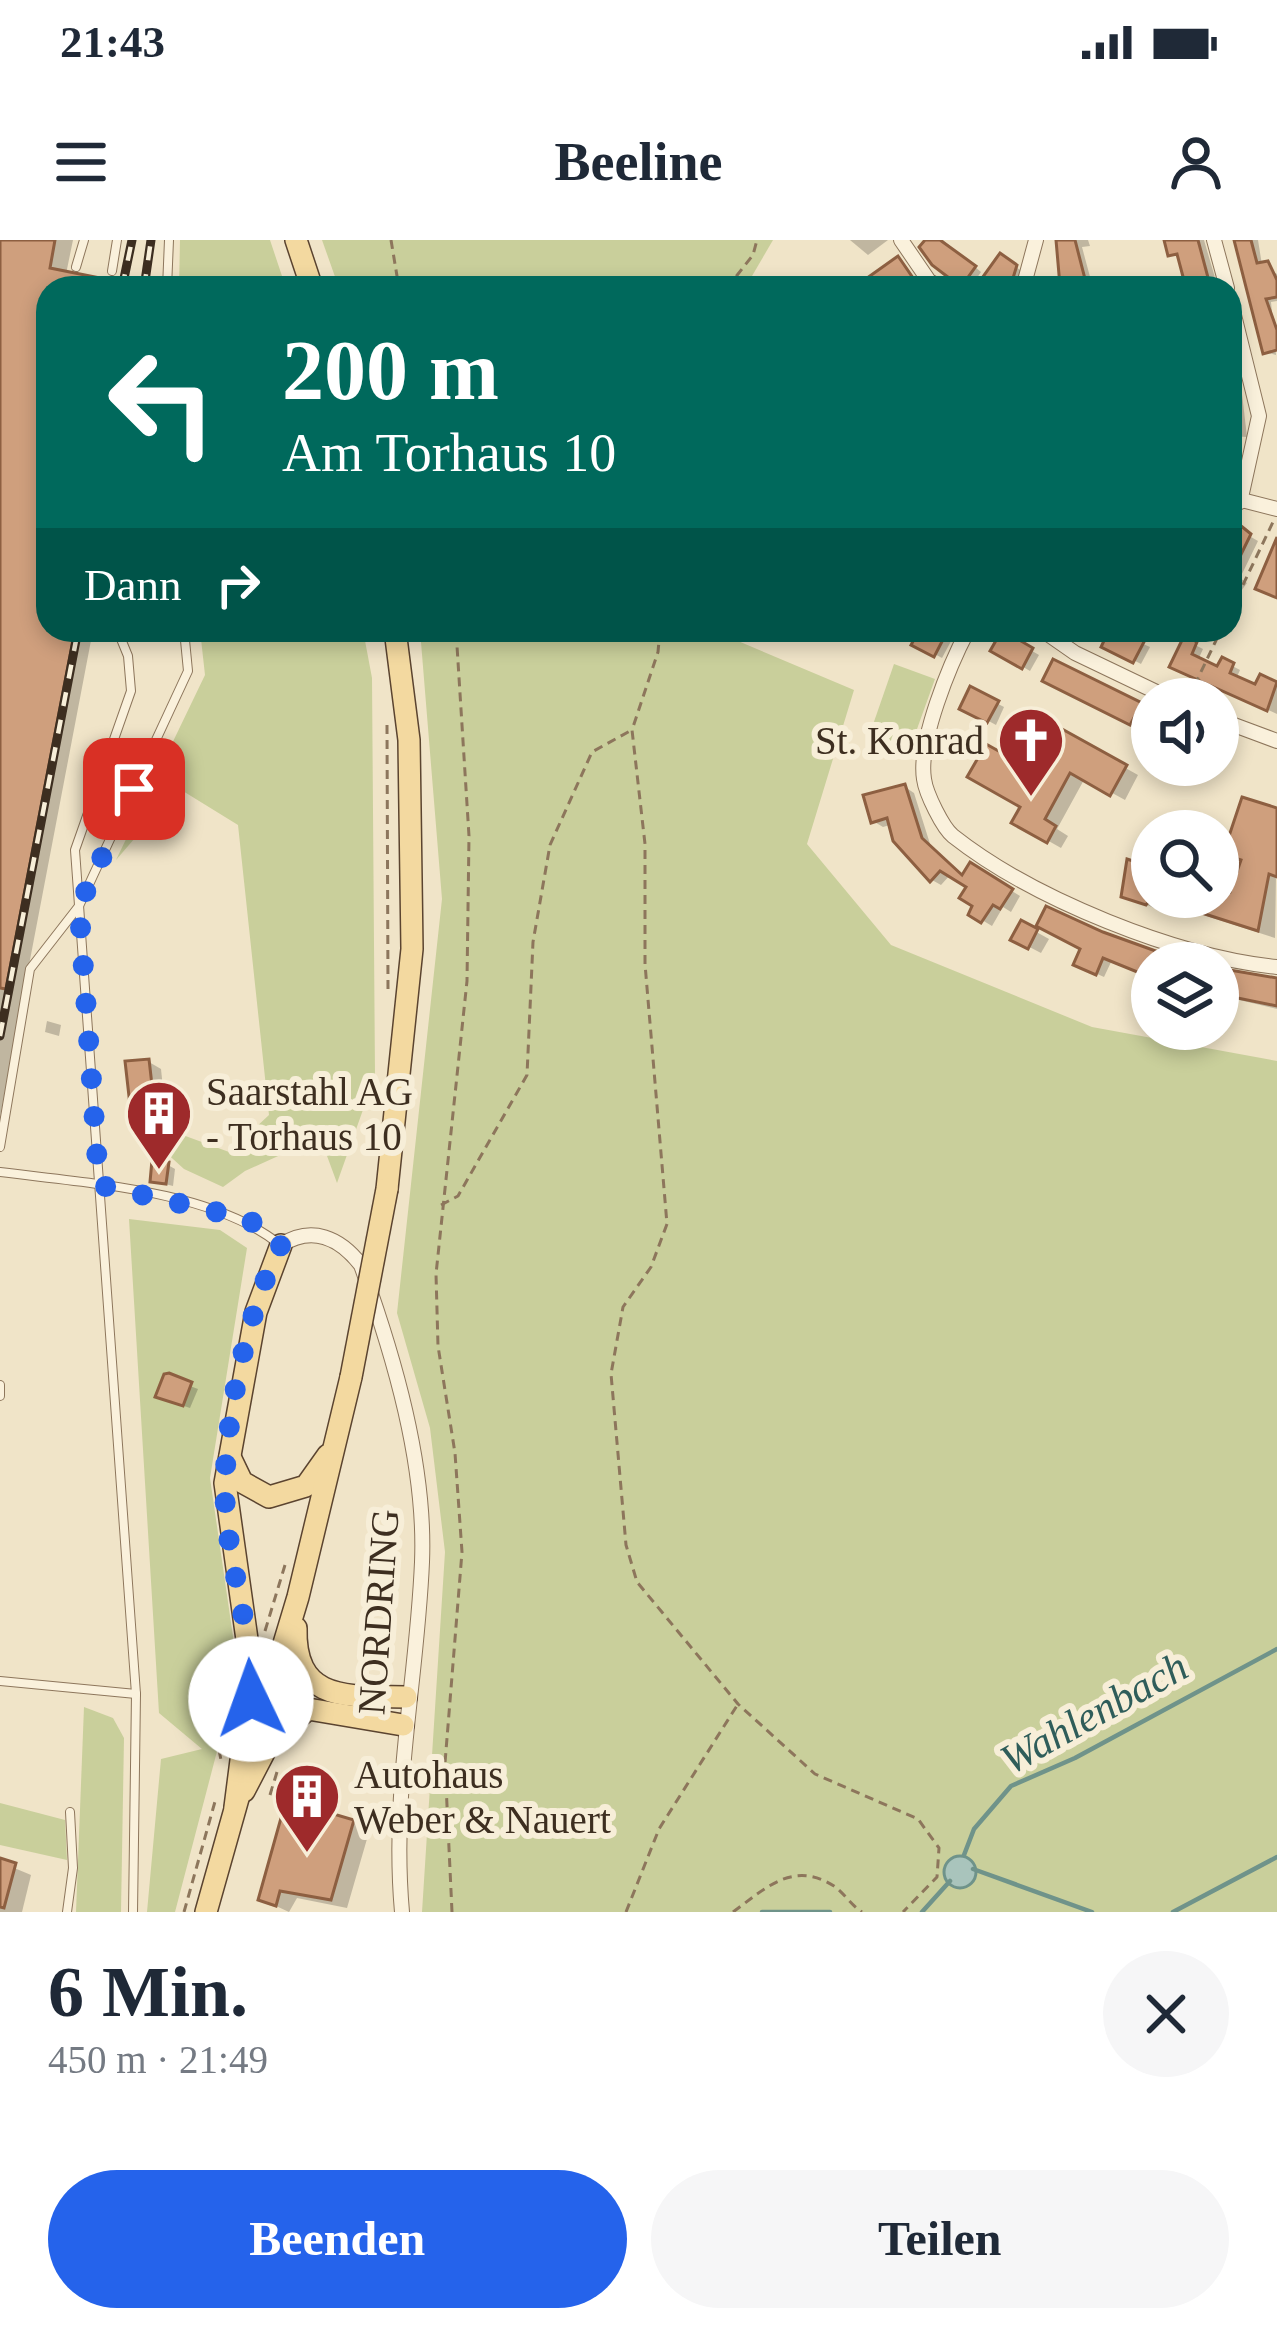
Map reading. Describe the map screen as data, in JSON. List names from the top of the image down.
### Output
{
  "streets": {
    "street": ["NORDRING"]
  },
  "water": ["Wahlenbach"],
  "places": {
    "church": ["St. Konrad"],
    "building": ["Saarstahl AG - Torhaus 10", "Autohaus Weber & Nauert"]
  },
  "page": {
    "status": "21:43",
    "header": "Beeline",
    "turn": ["200 m", "Am Torhaus 10"],
    "then": "Dann",
    "heading": ["6 Min.", "450 m · 21:49"],
    "buttons": ["Beenden", "Teilen"]
  }
}
